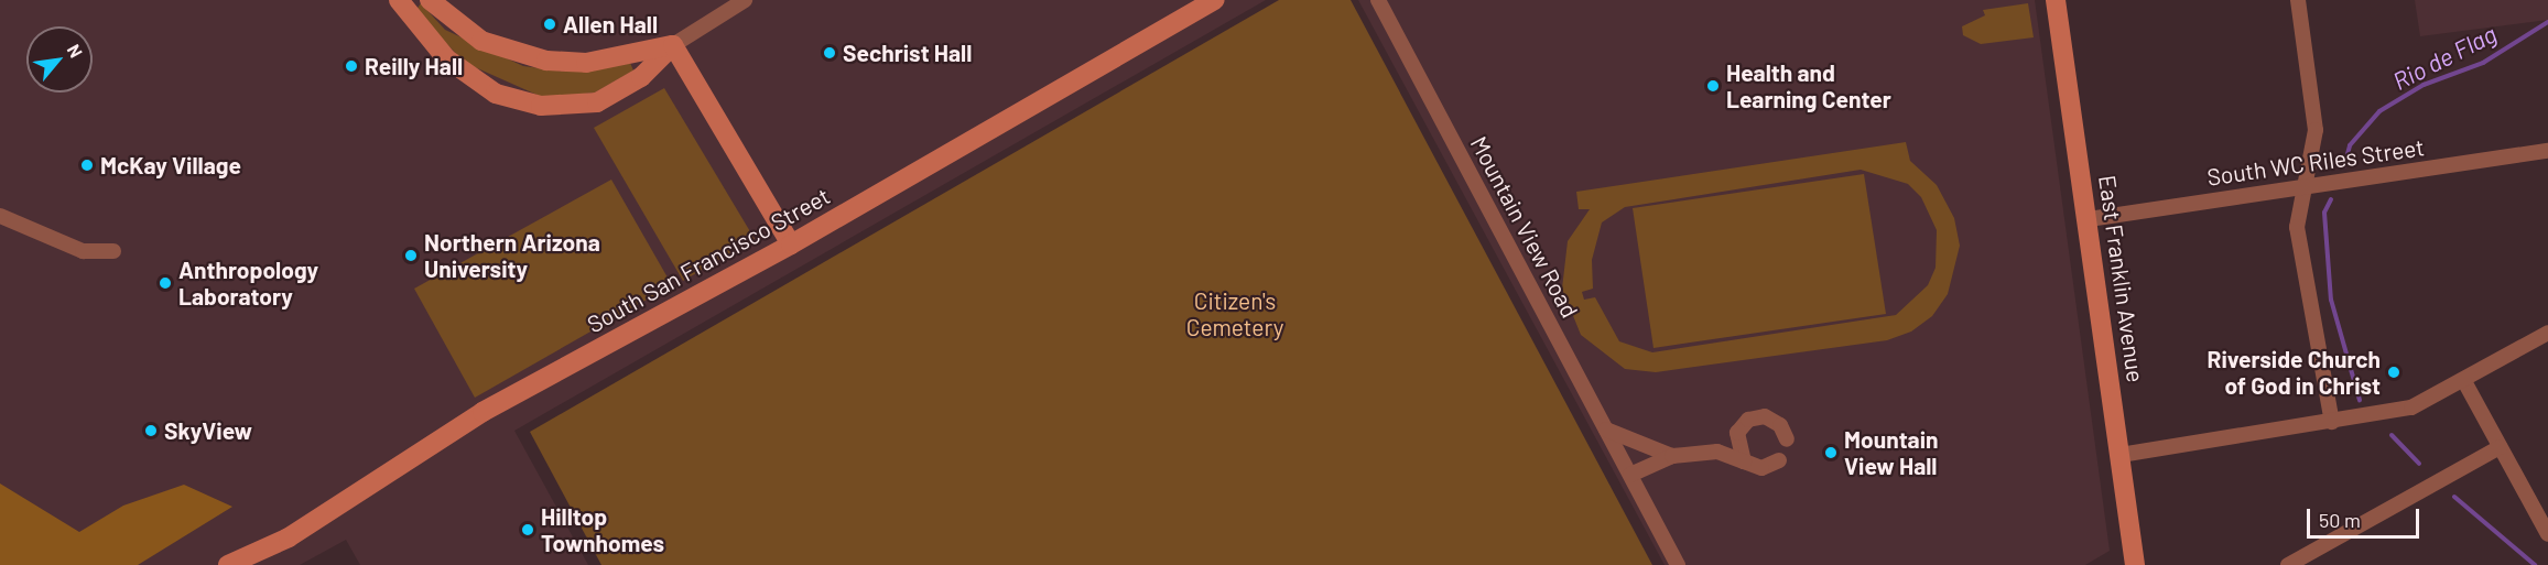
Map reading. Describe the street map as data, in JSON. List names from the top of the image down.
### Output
{
  "streets": {
    "street": [
      "South WC Riles Street",
      "Mountain View Road",
      "South San Francisco Street",
      "East Franklin Avenue"
    ]
  },
  "crossings": [
    ["South WC Riles Street", "East Franklin Avenue"]
  ],
  "water": ["Rio de Flag"],
  "parks": ["Citizen's Cemetery"],
  "places": [
    "Allen Hall",
    "Sechrist Hall",
    "Reilly Hall",
    "Health and Learning Center",
    "McKay Village",
    "Northern Arizona University",
    "Anthropology Laboratory",
    "Riverside Church of God in Christ",
    "SkyView",
    "Mountain View Hall",
    "Hilltop Townhomes"
  ],
  "scale_bar": "50 m",
  "north": "top right"
}
